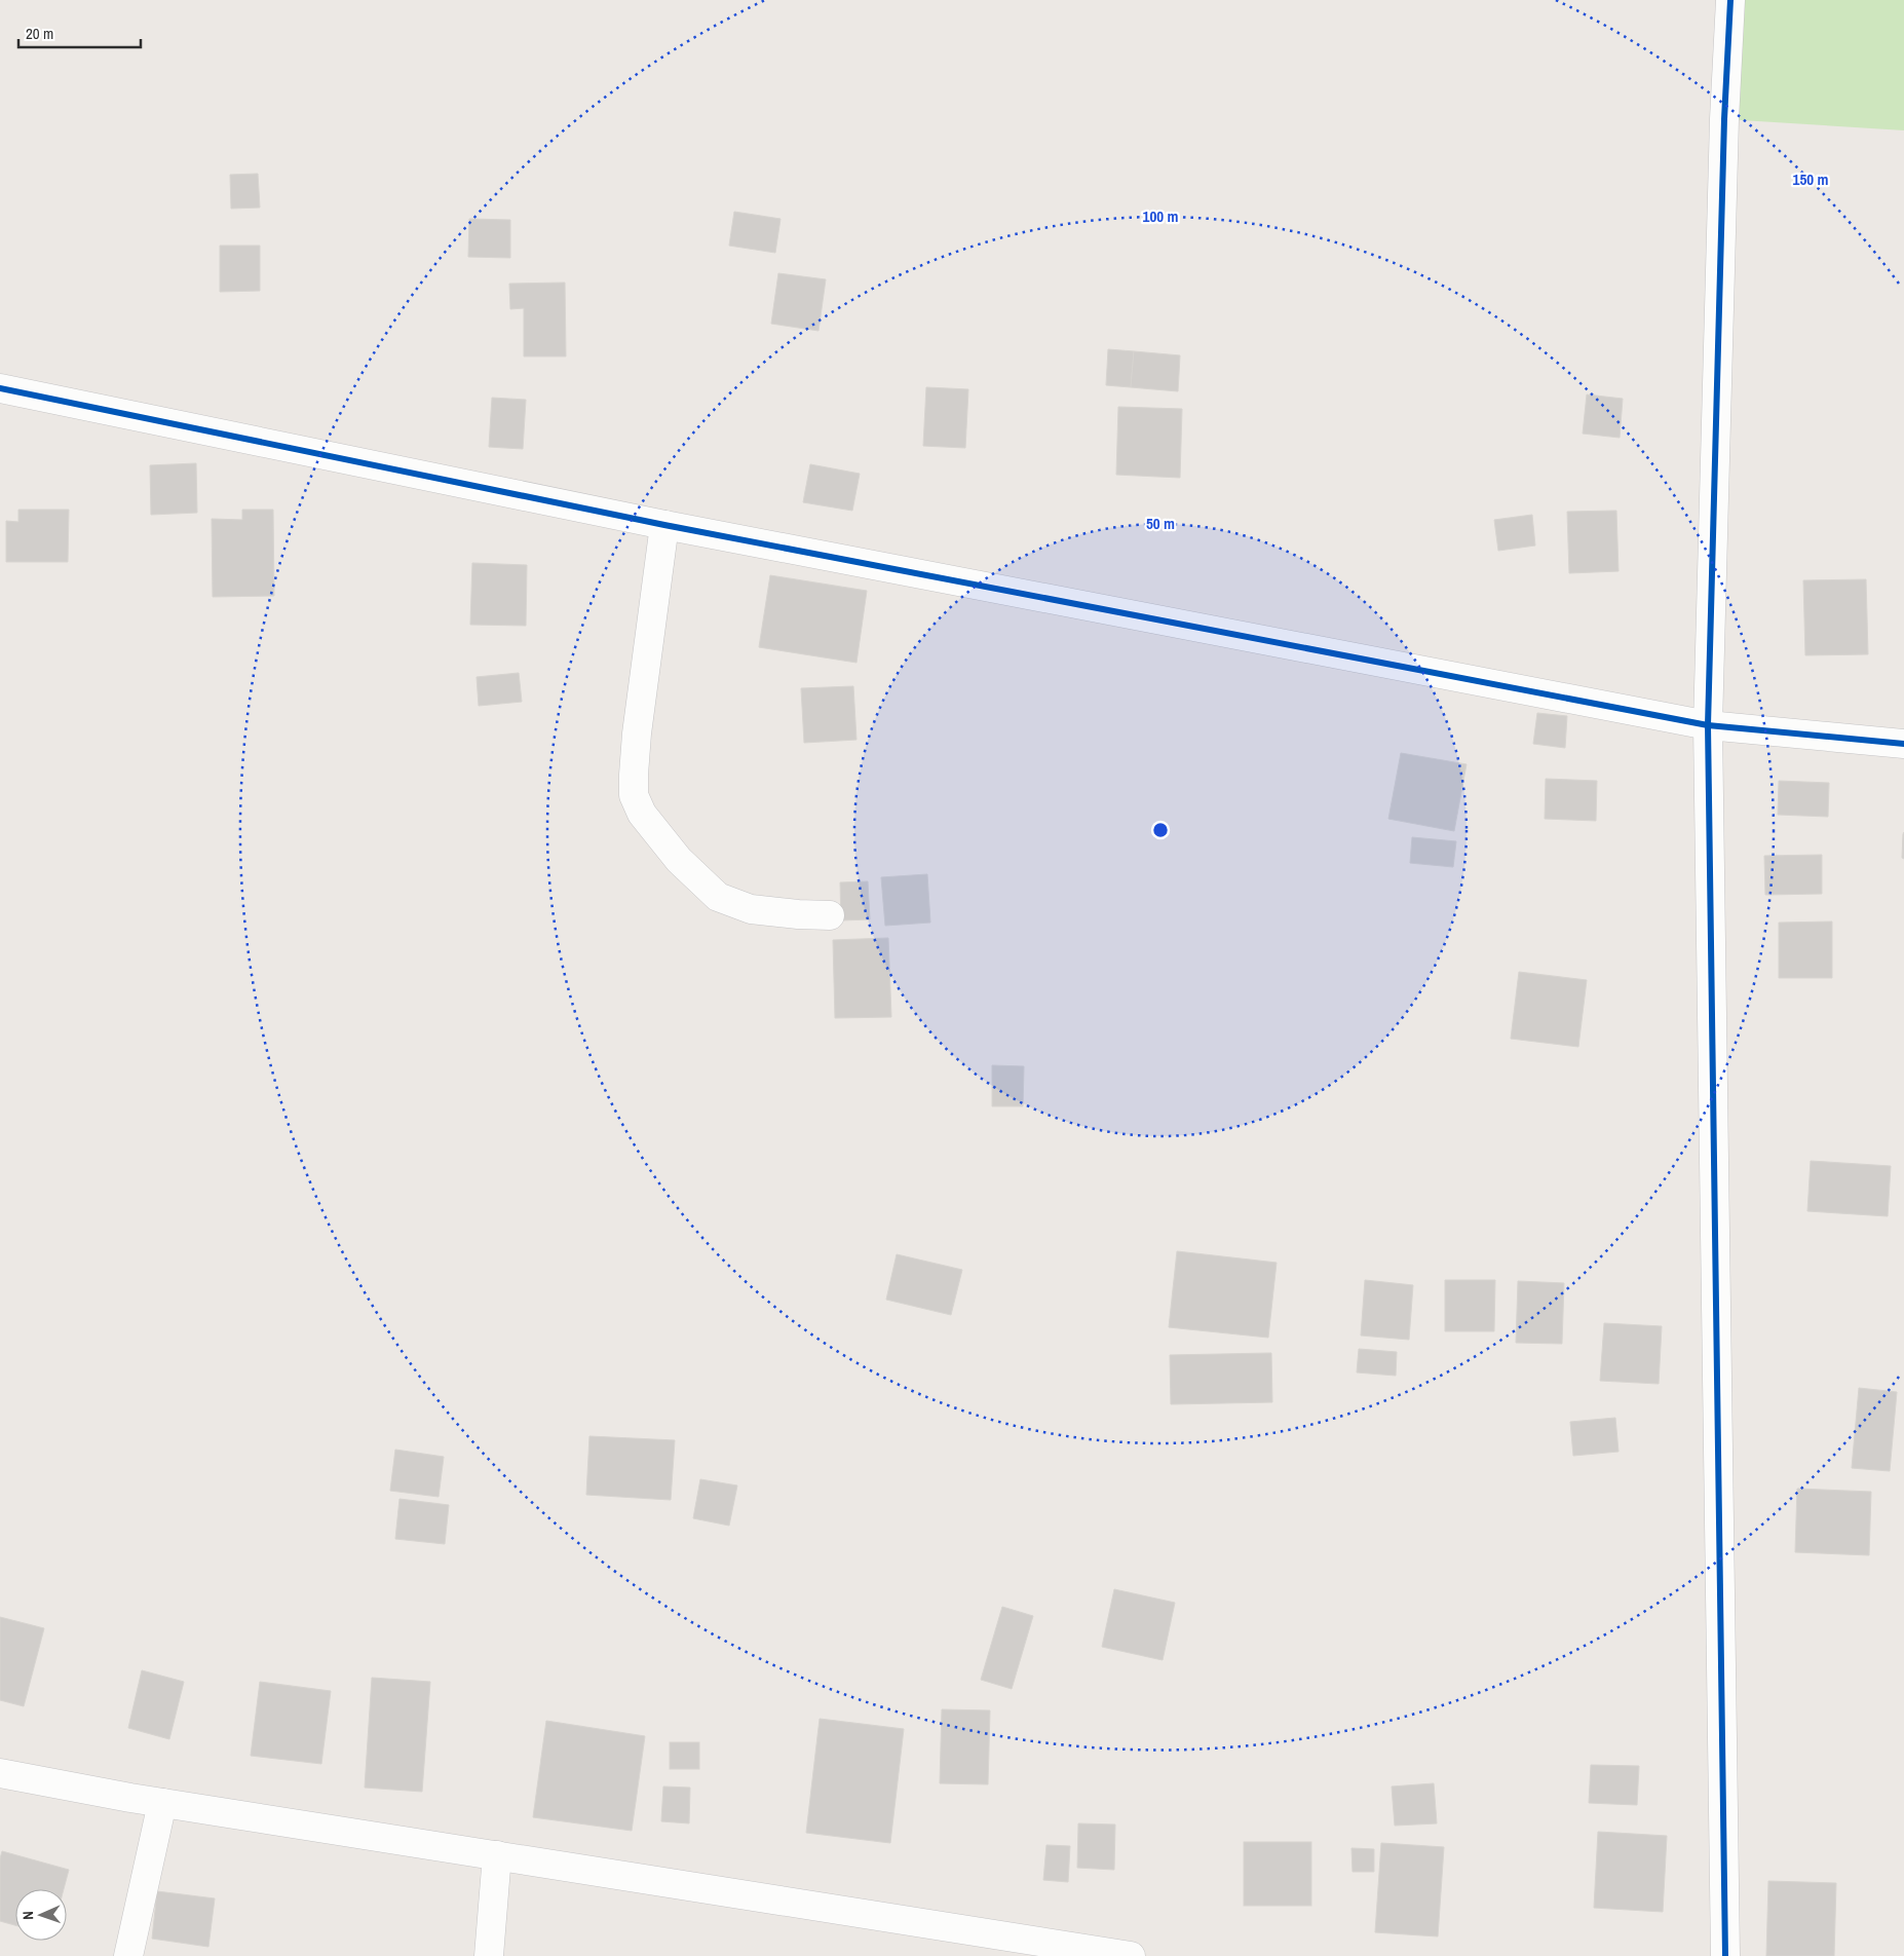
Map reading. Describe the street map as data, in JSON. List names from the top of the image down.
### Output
{
  "scale_bar": "20 m",
  "north": "left",
  "rings": ["150 m", "100 m", "50 m"]
}
